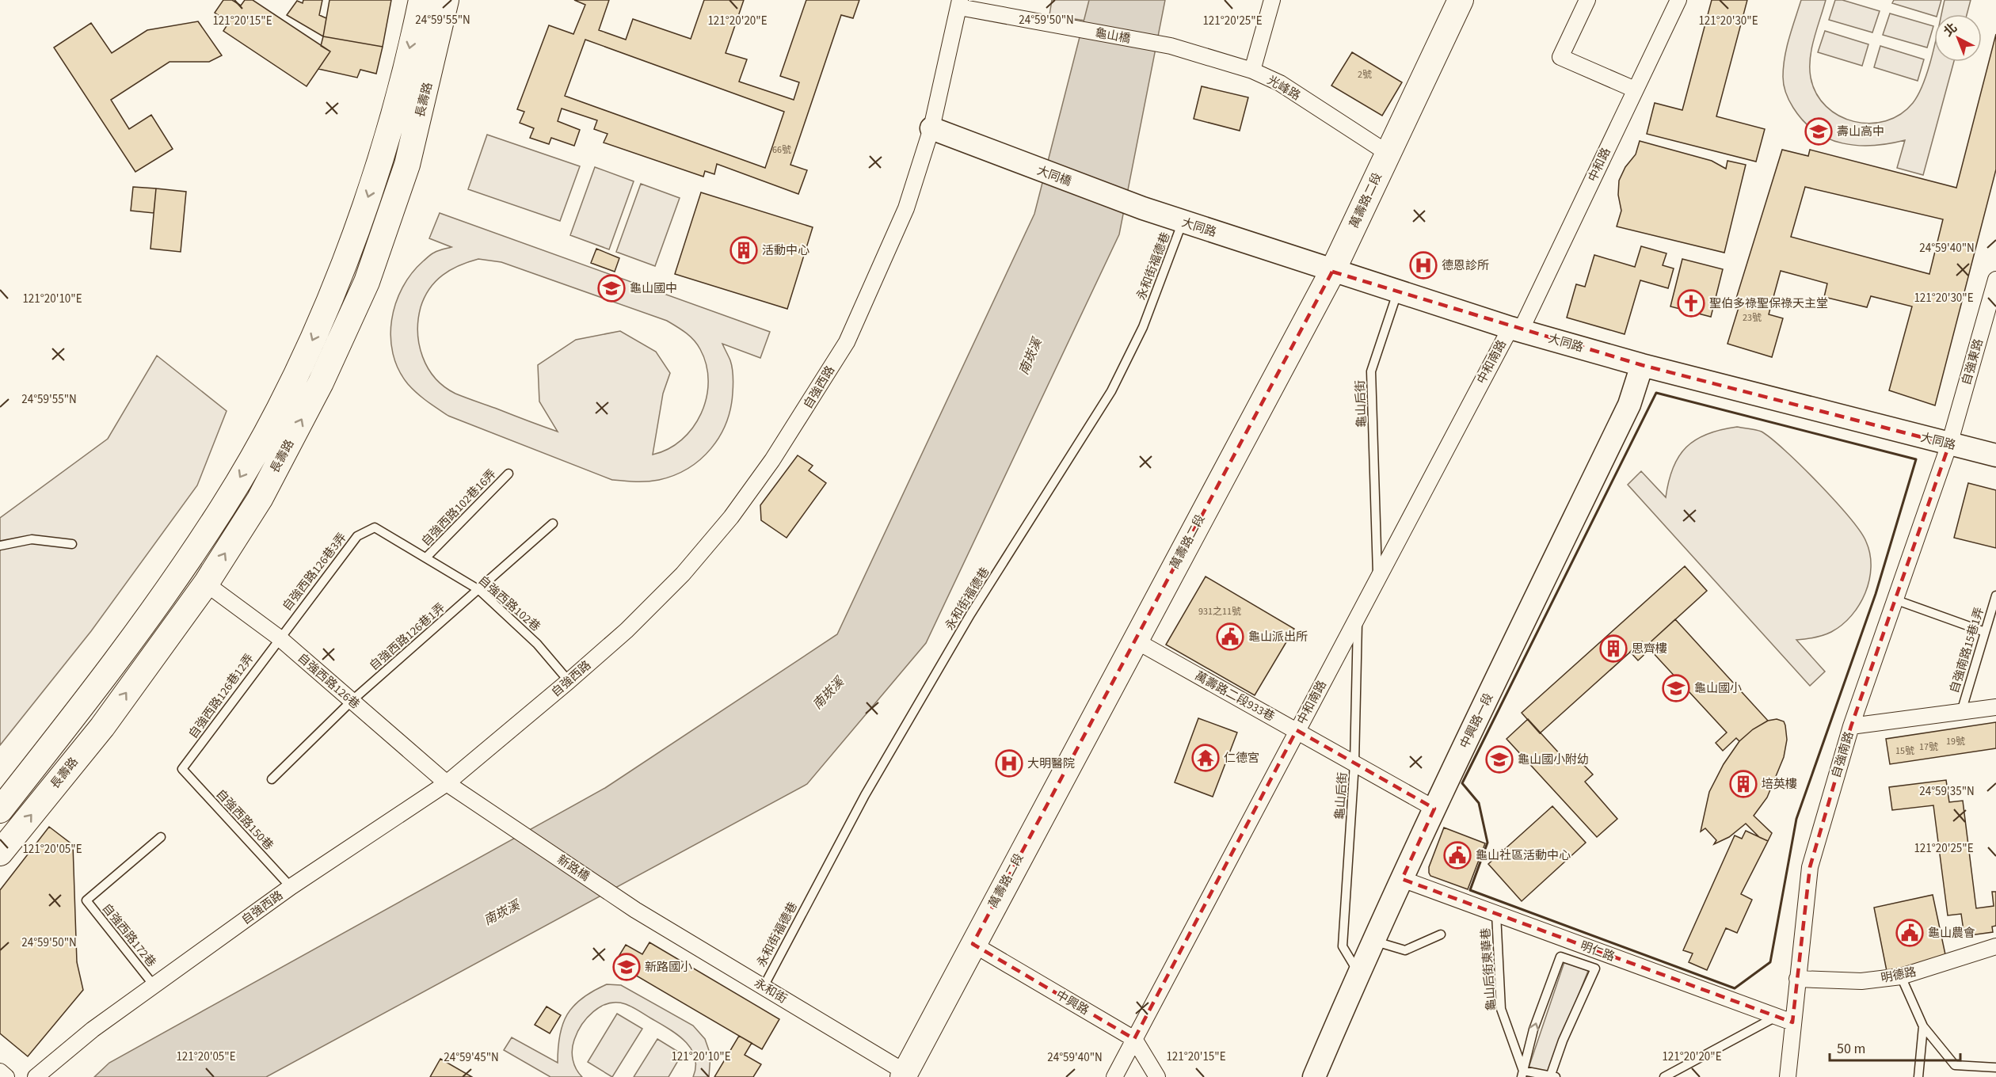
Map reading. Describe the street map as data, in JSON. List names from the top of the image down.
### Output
{
  "streets": {
    "main road": ["長壽路", "萬壽路二段"],
    "street": [
      "龜山橋",
      "光峰路",
      "中和路",
      "大同橋",
      "大同路",
      "中和南路",
      "自強東路",
      "自強西路",
      "自強西路126巷",
      "萬壽路二段933巷",
      "中興路一段",
      "自強南路",
      "新路橋",
      "明仁路",
      "明德路",
      "永和街",
      "中興路"
    ],
    "lane": [
      "永和街福德巷",
      "龜山后街",
      "自強西路102巷16弄",
      "自強西路126巷3弄",
      "自強西路102巷",
      "自強西路126巷1弄",
      "自強南路15巷1弄",
      "自強西路126巷12弄",
      "自強西路150巷",
      "自強西路172巷",
      "龜山后街東華巷"
    ]
  },
  "crossings": [
    ["龜山橋", "光峰路"],
    ["光峰路", "萬壽路二段"],
    ["長壽路", "自強西路126巷"],
    ["中和路", "大同路"],
    ["中和路", "中和南路"],
    ["大同橋", "大同路"],
    ["大同橋", "自強西路"],
    ["萬壽路二段", "大同路"],
    ["萬壽路二段", "萬壽路二段933巷"],
    ["萬壽路二段", "永和街"],
    ["萬壽路二段", "中興路"],
    ["大同路", "永和街福德巷"],
    ["大同路", "中和南路"],
    ["大同路", "自強東路"],
    ["大同路", "龜山后街"],
    ["大同路", "中興路一段"],
    ["大同路", "自強南路"],
    ["永和街福德巷", "永和街"],
    ["中和南路", "龜山后街"],
    ["中和南路", "萬壽路二段933巷"],
    ["中和南路", "中興路"],
    ["自強東路", "自強南路"],
    ["自強西路", "自強西路102巷"],
    ["自強西路", "自強西路126巷"],
    ["自強西路", "自強西路150巷"],
    ["自強西路", "新路橋"],
    ["自強西路", "自強西路172巷"],
    ["龜山后街", "萬壽路二段933巷"],
    ["龜山后街", "中興路一段"],
    ["自強西路102巷16弄", "自強西路102巷"],
    ["自強西路126巷3弄", "自強西路102巷"],
    ["自強西路126巷3弄", "自強西路126巷"],
    ["自強西路126巷3弄", "自強西路126巷12弄"],
    ["自強西路102巷", "自強西路126巷1弄"],
    ["自強西路126巷1弄", "自強西路126巷"],
    ["自強西路126巷", "自強西路126巷12弄"],
    ["自強西路126巷", "新路橋"],
    ["自強西路126巷12弄", "自強西路150巷"],
    ["萬壽路二段933巷", "中興路一段"],
    ["中興路一段", "明仁路"],
    ["自強南路", "明仁路"],
    ["自強南路", "明德路"],
    ["新路橋", "永和街"],
    ["明仁路", "龜山后街東華巷"]
  ],
  "water": ["南崁溪"],
  "places": {
    "school or university": [
      "壽山高中",
      "龜山國中",
      "龜山國小",
      "龜山國小附幼",
      "新路國小"
    ],
    "building": ["活動中心", "思齊樓", "培英樓"],
    "hospital": ["德恩診所", "大明醫院"],
    "church": ["聖伯多祿聖保祿天主堂"],
    "public building": ["龜山派出所", "龜山社區活動中心", "龜山農會"],
    "temple": ["仁德宮"]
  },
  "house_numbers": [
    "2號",
    "66號",
    "23號",
    "931之11號",
    "19號",
    "17號",
    "15號"
  ],
  "scale_bar": "50 m",
  "north": "top left",
  "coordinates": [
    "24°59'55\"N",
    "24°59'50\"N",
    "121°20'25\"E",
    "121°20'30\"E",
    "121°20'15\"E",
    "121°20'20\"E",
    "24°59'40\"N",
    "121°20'10\"E",
    "24°59'35\"N",
    "121°20'05\"E",
    "24°59'45\"N"
  ]
}
